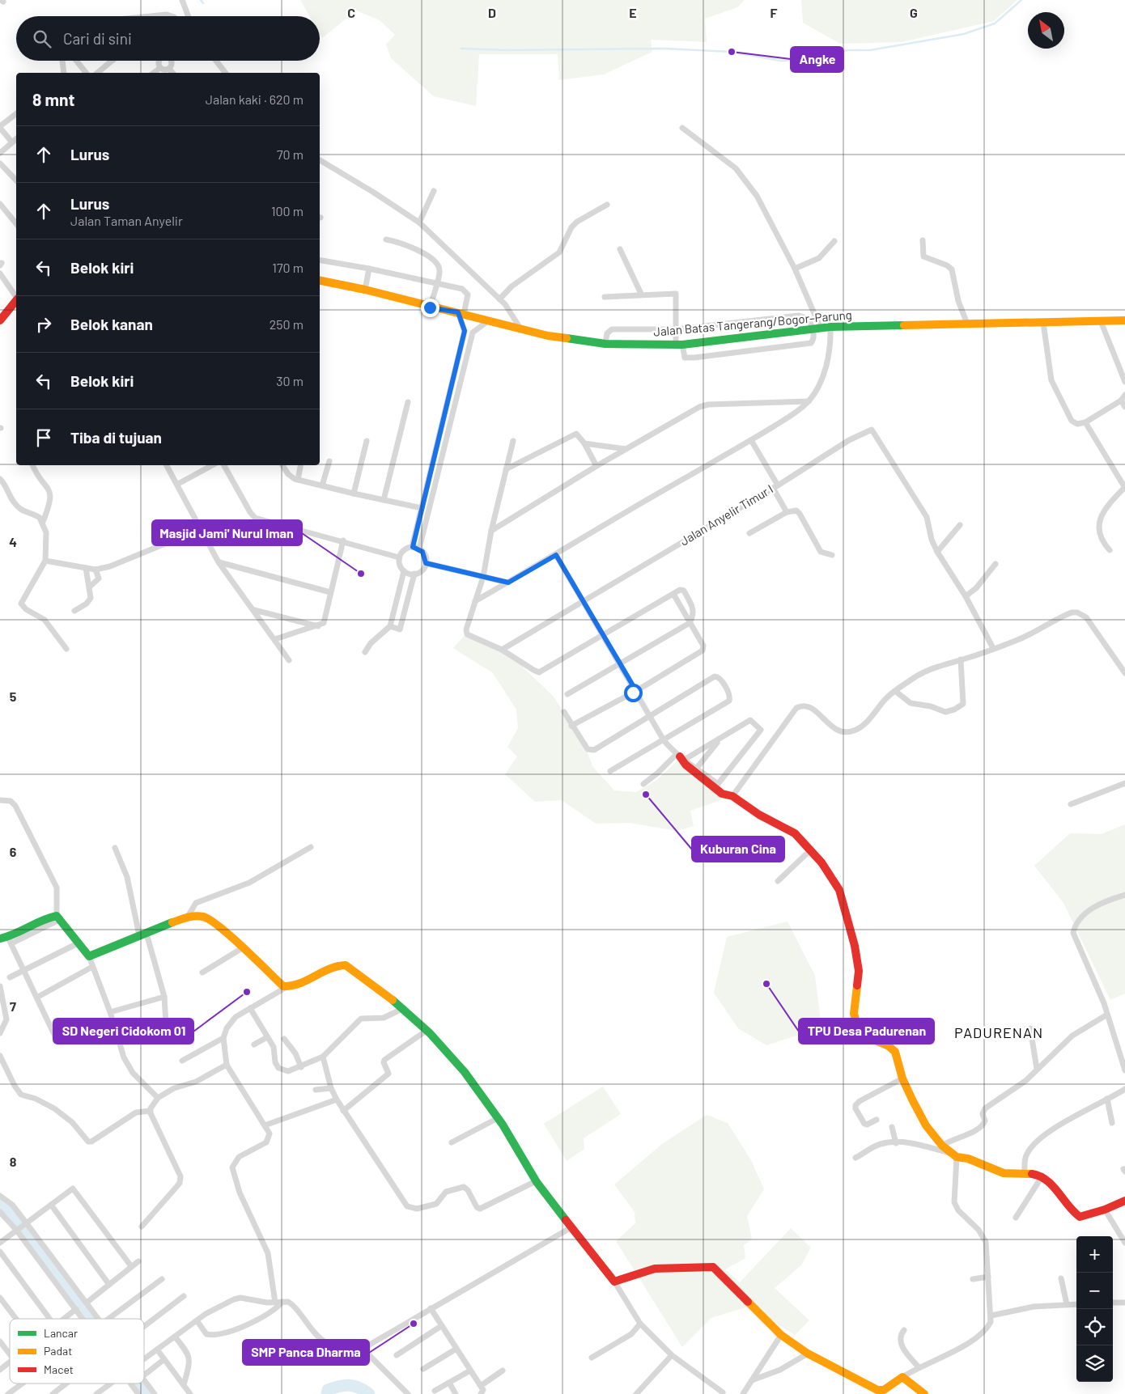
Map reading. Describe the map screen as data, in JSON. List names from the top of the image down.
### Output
{
  "streets": {
    "street": ["Jalan Batas Tangerang/Bogor–Parung", "Jalan Anyelir Timur I"]
  },
  "districts": ["PADURENAN"],
  "places": [
    "Angke",
    "Masjid Jami' Nurul Iman",
    "Kuburan Cina",
    "TPU Desa Padurenan",
    "SD Negeri Cidokom 01",
    "SMP Panca Dharma"
  ],
  "legend": ["Lancar", "Padat", "Macet"],
  "north": "top left",
  "page": {
    "search": "Cari di sini",
    "heading": ["8 mnt", "Jalan kaki · 620 m"],
    "list": [
      ["Lurus", "70 m"],
      ["Lurus", "Jalan Taman Anyelir", "100 m"],
      ["Belok kiri", "170 m"],
      ["Belok kanan", "250 m"],
      ["Belok kiri", "30 m"],
      "Tiba di tujuan"
    ],
    "map_buttons": ["+", "−"]
  },
  "grid": {
    "columns": [
      "C",
      "D",
      "E",
      "F",
      "G"
    ],
    "rows": [
      "4",
      "5",
      "6",
      "7",
      "8"
    ]
  }
}
